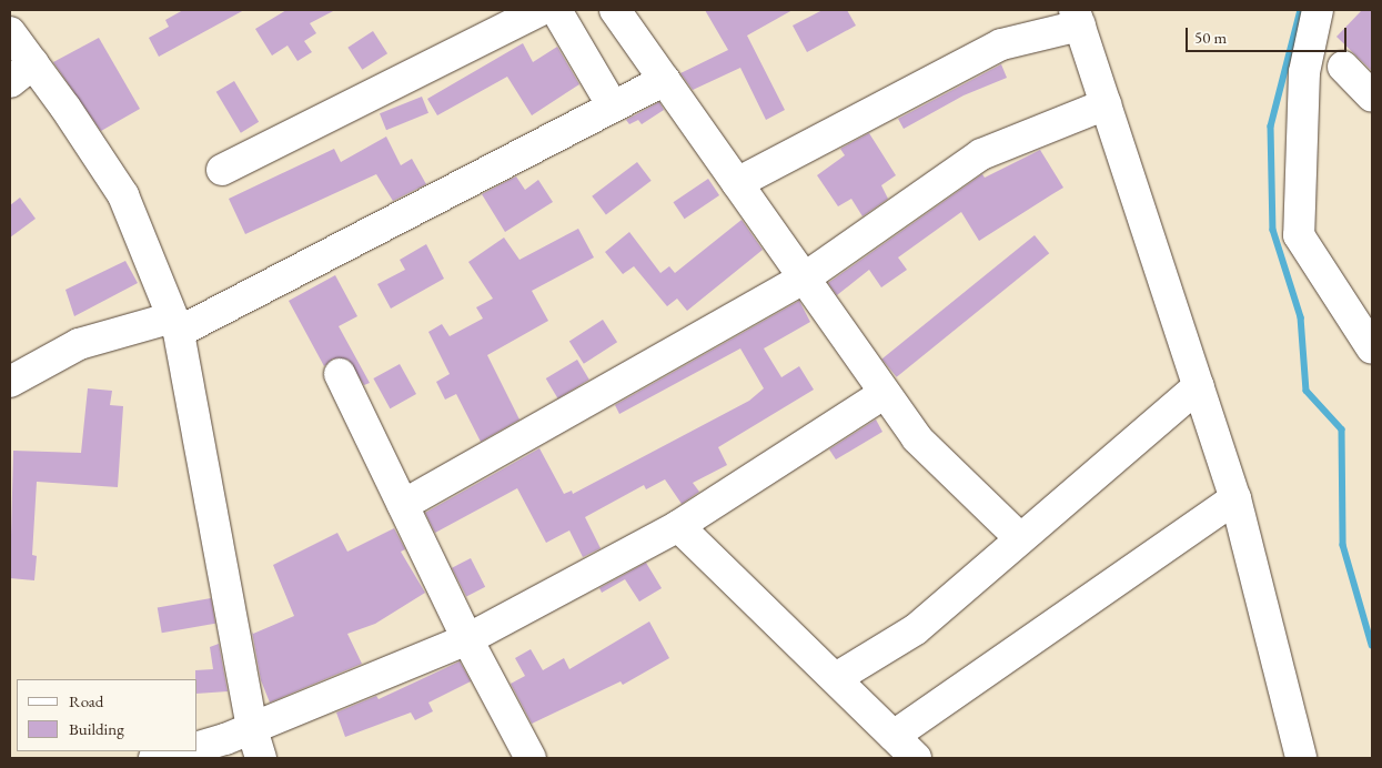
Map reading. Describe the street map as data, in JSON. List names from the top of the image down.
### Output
{
  "legend": ["Road", "Building"],
  "scale_bar": "50 m"
}
